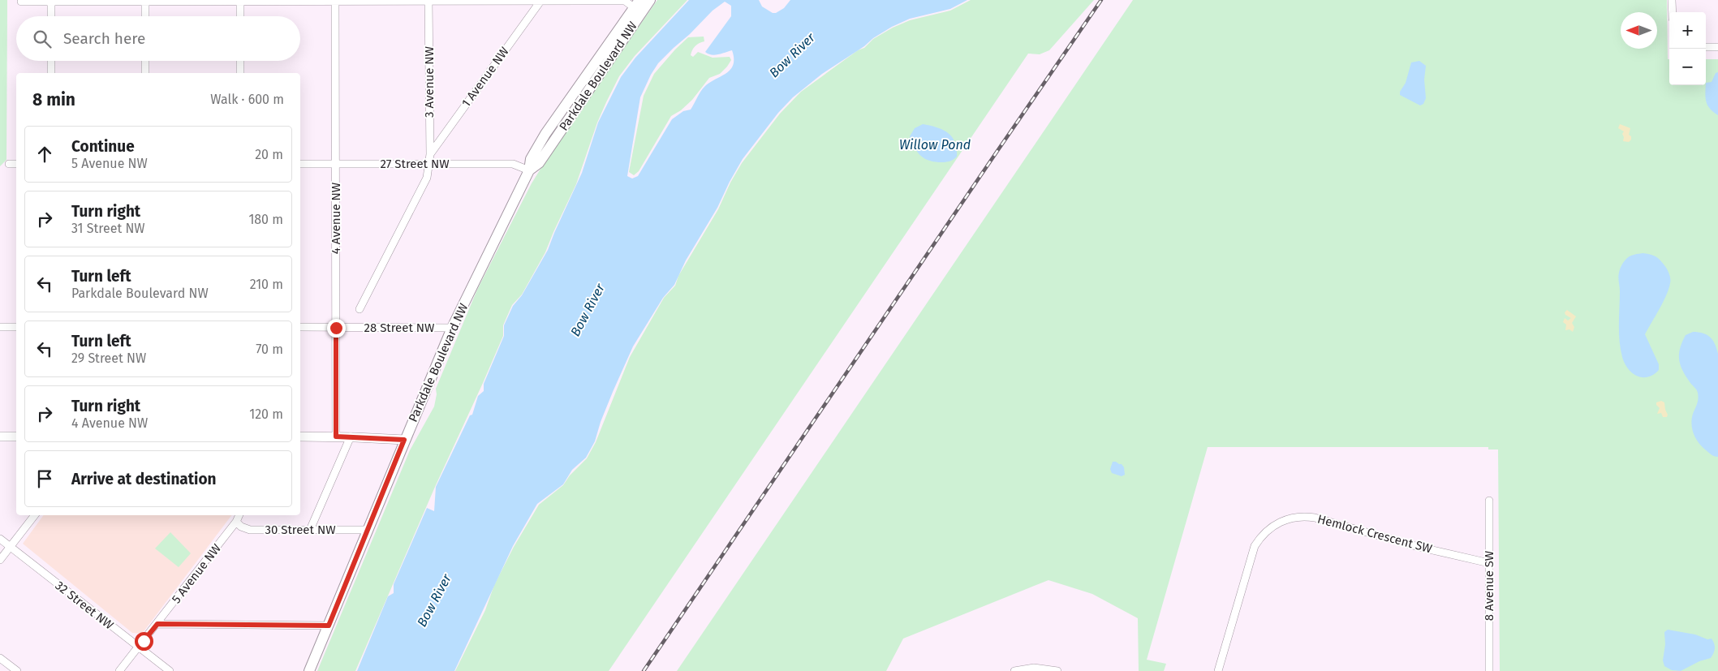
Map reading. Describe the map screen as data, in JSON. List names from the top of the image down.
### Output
{
  "streets": {
    "main road": ["Parkdale Boulevard NW"],
    "street": [
      "1 Avenue NW",
      "3 Avenue NW",
      "27 Street NW",
      "4 Avenue NW",
      "28 Street NW",
      "30 Street NW",
      "Hemlock Crescent SW",
      "5 Avenue NW",
      "8 Avenue SW",
      "32 Street NW"
    ]
  },
  "crossings": [
    ["Parkdale Boulevard NW", "27 Street NW"],
    ["Parkdale Boulevard NW", "28 Street NW"],
    ["Parkdale Boulevard NW", "30 Street NW"],
    ["1 Avenue NW", "3 Avenue NW"],
    ["3 Avenue NW", "27 Street NW"],
    ["27 Street NW", "4 Avenue NW"],
    ["4 Avenue NW", "28 Street NW"],
    ["30 Street NW", "5 Avenue NW"],
    ["Hemlock Crescent SW", "8 Avenue SW"],
    ["5 Avenue NW", "32 Street NW"]
  ],
  "water": ["Bow River", "Willow Pond"],
  "north": "left",
  "page": {
    "map_buttons": ["+", "−"],
    "search": "Search here",
    "heading": ["8 min", "Walk · 600 m"],
    "list": [
      ["Continue", "5 Avenue NW", "20 m"],
      ["Turn right", "31 Street NW", "180 m"],
      ["Turn left", "Parkdale Boulevard NW", "210 m"],
      ["Turn left", "29 Street NW", "70 m"],
      ["Turn right", "4 Avenue NW", "120 m"],
      "Arrive at destination"
    ]
  }
}
